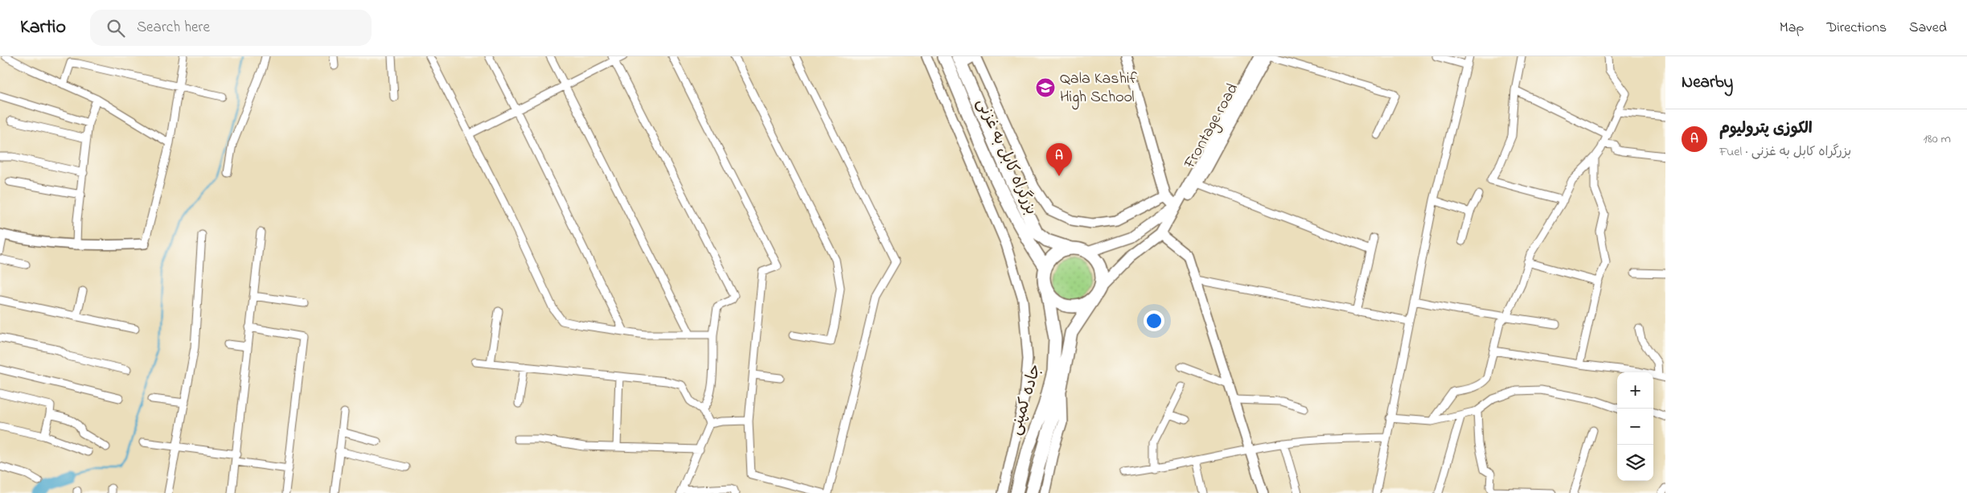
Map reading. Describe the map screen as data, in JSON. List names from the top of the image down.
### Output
{
  "streets": {
    "highway": ["بزرگراه کابل به غزنی", "جاده کمپنی"],
    "main road": ["Frontage road"]
  },
  "crossings": [
    ["بزرگراه کابل به غزنی", "جاده کمپنی"]
  ],
  "places": {
    "school or university": ["Qala Kashif High School"]
  },
  "page": {
    "header": "Kartio",
    "search": "Search here",
    "nav": ["Map", "Directions", "Saved"],
    "heading": "Nearby",
    "list": [
      {
        "mark": "A",
        "name": "الکوزی پترولیوم",
        "note": "Fuel · بزرگراه کابل به غزنی",
        "value": "180 m"
      }
    ],
    "pins": "A",
    "map_buttons": ["+", "−"]
  }
}
